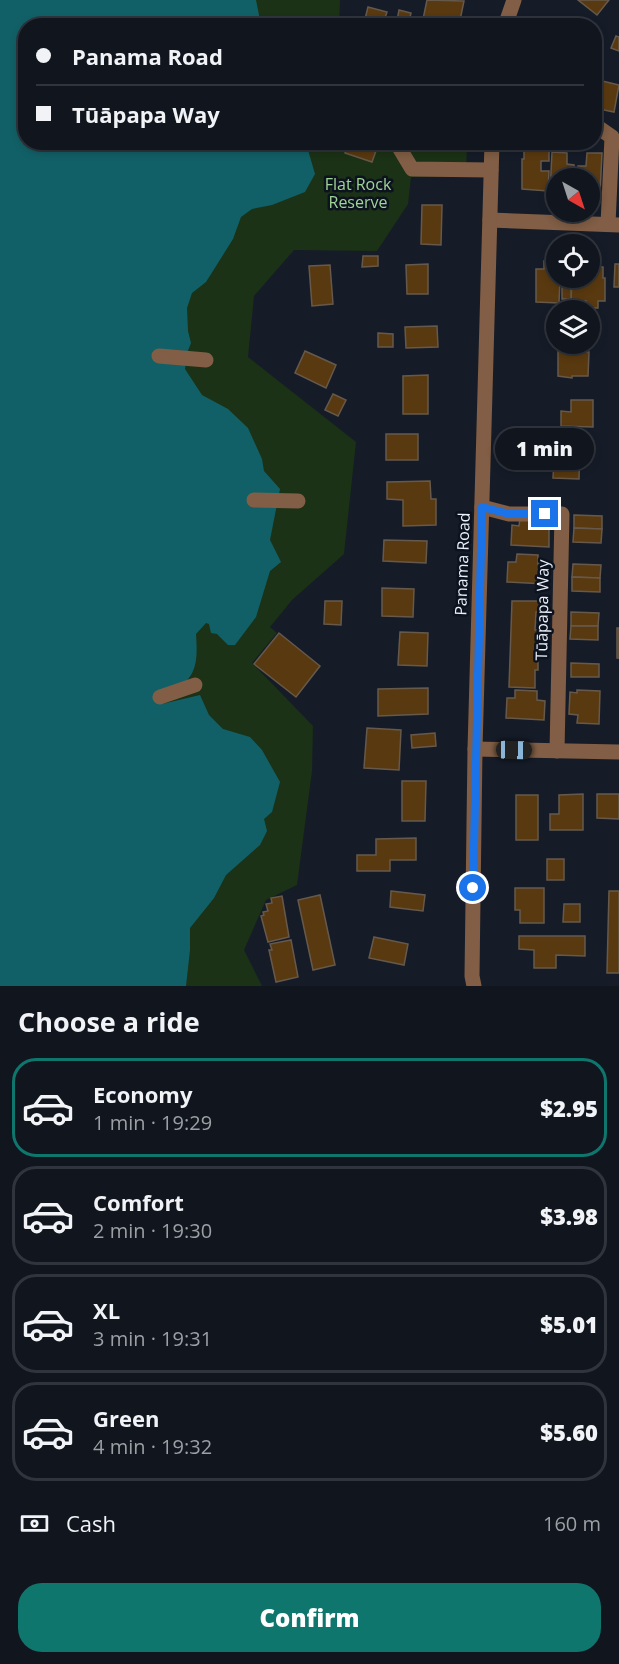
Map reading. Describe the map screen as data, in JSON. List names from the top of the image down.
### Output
{
  "streets": {
    "street": ["Panama Road", "Tūāpapa Way"]
  },
  "crossings": [
    ["Panama Road", "Tūāpapa Way"]
  ],
  "parks": ["Flat Rock Reserve"],
  "north": "bottom right",
  "page": {
    "banner": ["Panama Road", "Tūāpapa Way"],
    "bubble": "1 min",
    "heading": "Choose a ride",
    "list": [
      {
        "name": "Economy",
        "note": "1 min · 19:29",
        "value": "$2.95"
      },
      {
        "name": "Comfort",
        "note": "2 min · 19:30",
        "value": "$3.98"
      },
      {
        "name": "XL",
        "note": "3 min · 19:31",
        "value": "$5.01"
      },
      {
        "name": "Green",
        "note": "4 min · 19:32",
        "value": "$5.60"
      }
    ],
    "pay": ["Cash", "160 m"],
    "buttons": "Confirm"
  }
}
